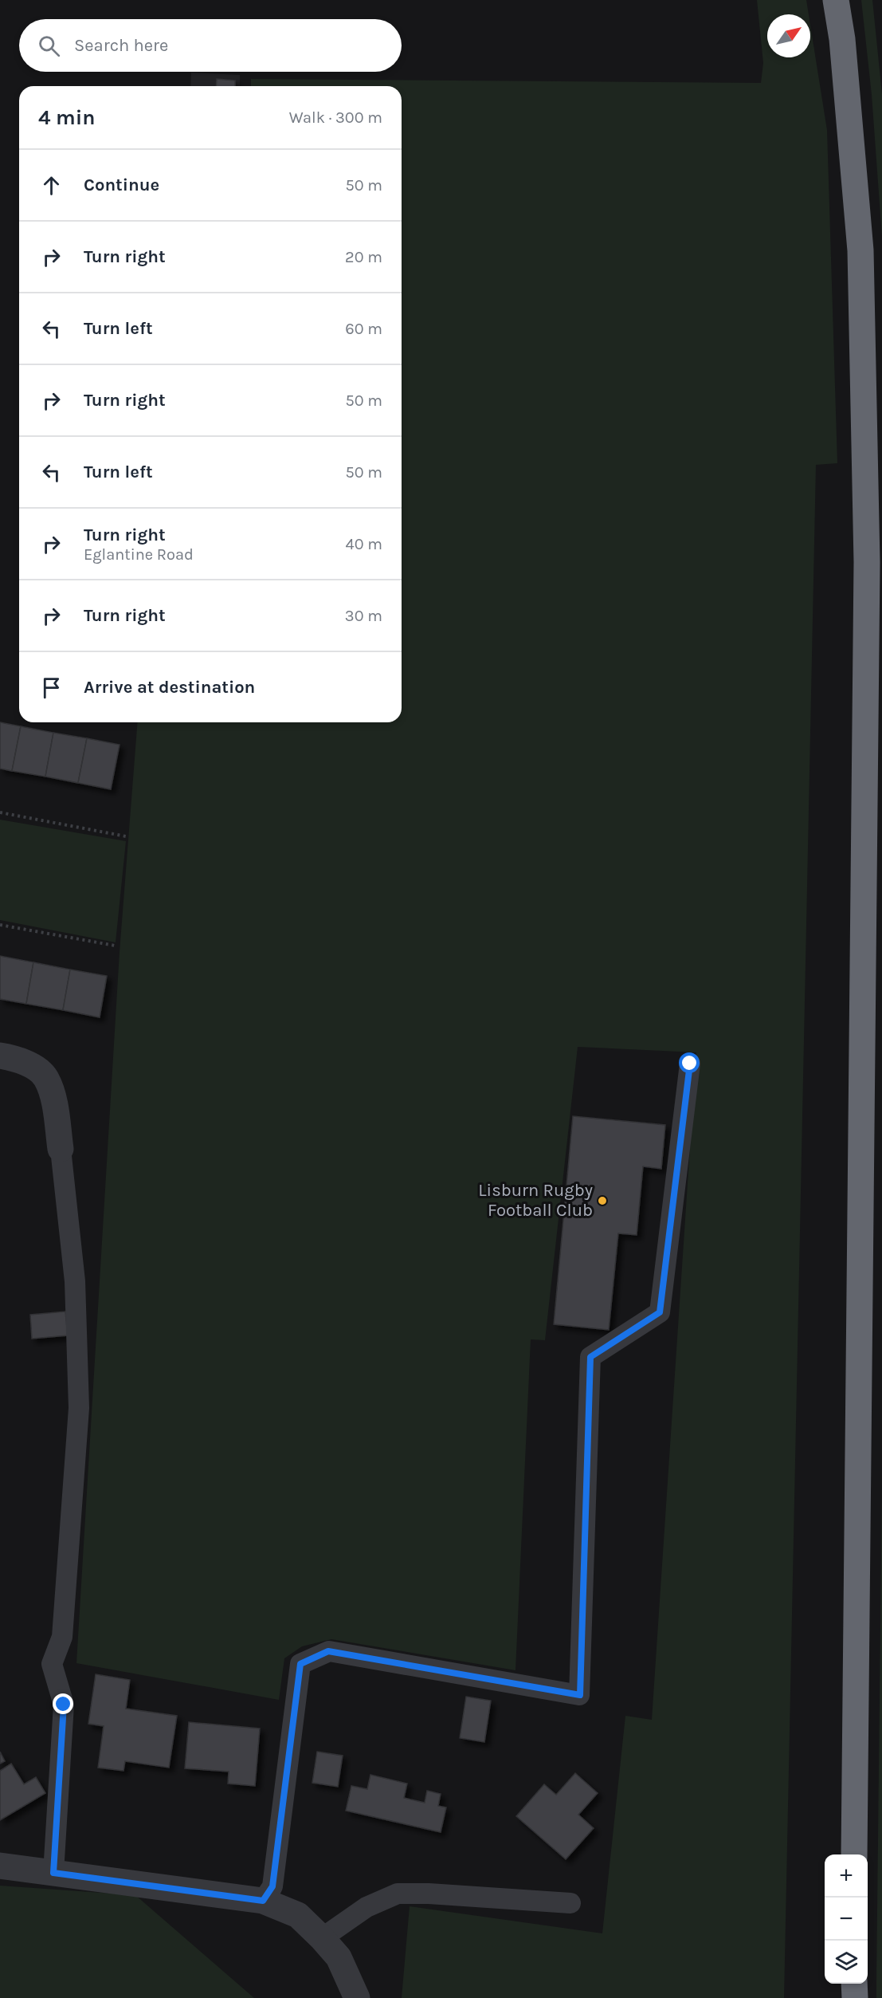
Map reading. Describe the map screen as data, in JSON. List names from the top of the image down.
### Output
{
  "places": ["Lisburn Rugby Football Club"],
  "north": "top right",
  "page": {
    "search": "Search here",
    "heading": ["4 min", "Walk · 300 m"],
    "list": [
      ["Continue", "50 m"],
      ["Turn right", "20 m"],
      ["Turn left", "60 m"],
      ["Turn right", "50 m"],
      ["Turn left", "50 m"],
      ["Turn right", "Eglantine Road", "40 m"],
      ["Turn right", "30 m"],
      "Arrive at destination"
    ],
    "map_buttons": ["+", "−"]
  }
}
